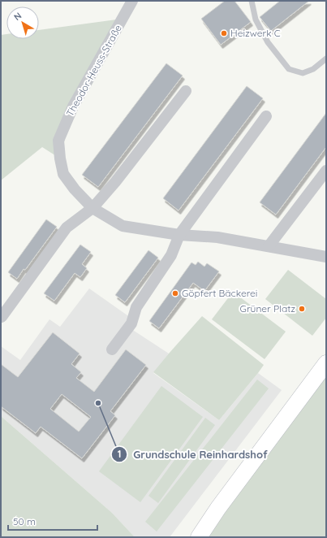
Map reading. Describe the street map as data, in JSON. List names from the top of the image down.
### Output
{
  "streets": {
    "street": ["Theodor-Heuss-Straße"]
  },
  "places": [
    "Heizwerk C",
    "Göpfert Bäckerei",
    "Grüner Platz",
    "Grundschule Reinhardshof"
  ],
  "scale_bar": "50 m",
  "north": "top left"
}
